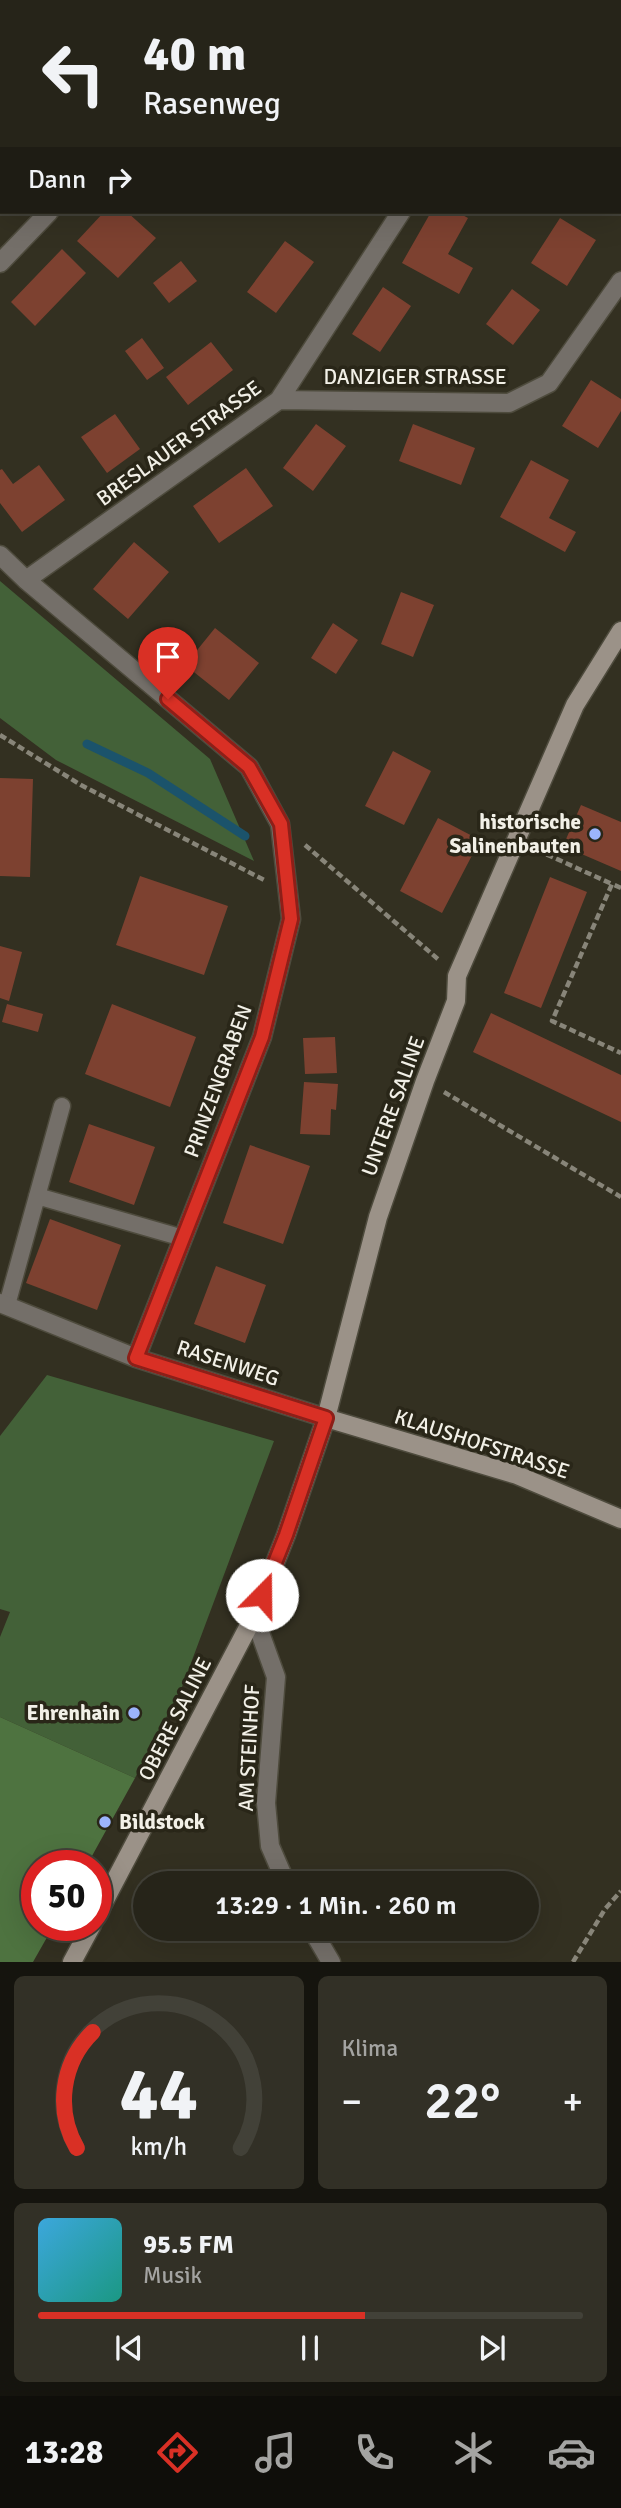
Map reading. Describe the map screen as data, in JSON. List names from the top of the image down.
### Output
{
  "streets": {
    "main road": ["UNTERE SALINE", "KLAUSHOFSTRASSE", "OBERE SALINE"],
    "street": [
      "DANZIGER STRASSE",
      "BRESLAUER STRASSE",
      "PRINZENGRABEN",
      "RASENWEG",
      "AM STEINHOF"
    ]
  },
  "crossings": [
    ["DANZIGER STRASSE", "BRESLAUER STRASSE"],
    ["BRESLAUER STRASSE", "PRINZENGRABEN"],
    ["PRINZENGRABEN", "RASENWEG"],
    ["UNTERE SALINE", "RASENWEG"],
    ["UNTERE SALINE", "KLAUSHOFSTRASSE"],
    ["UNTERE SALINE", "OBERE SALINE"],
    ["UNTERE SALINE", "AM STEINHOF"],
    ["RASENWEG", "KLAUSHOFSTRASSE"],
    ["OBERE SALINE", "AM STEINHOF"]
  ],
  "places": ["historische Salinenbauten", "Ehrenhain", "Bildstock"],
  "page": {
    "turn": ["40 m", "Rasenweg"],
    "then": "Dann",
    "limit": "50",
    "trip": "13:29 · 1 Min. · 260 m",
    "tile": "Klima",
    "heat": ["−", "22°", "+"],
    "song": ["95.5 FM", "Musik"],
    "tabs": "13:28",
    "gauge": ["44", "km/h"]
  }
}
